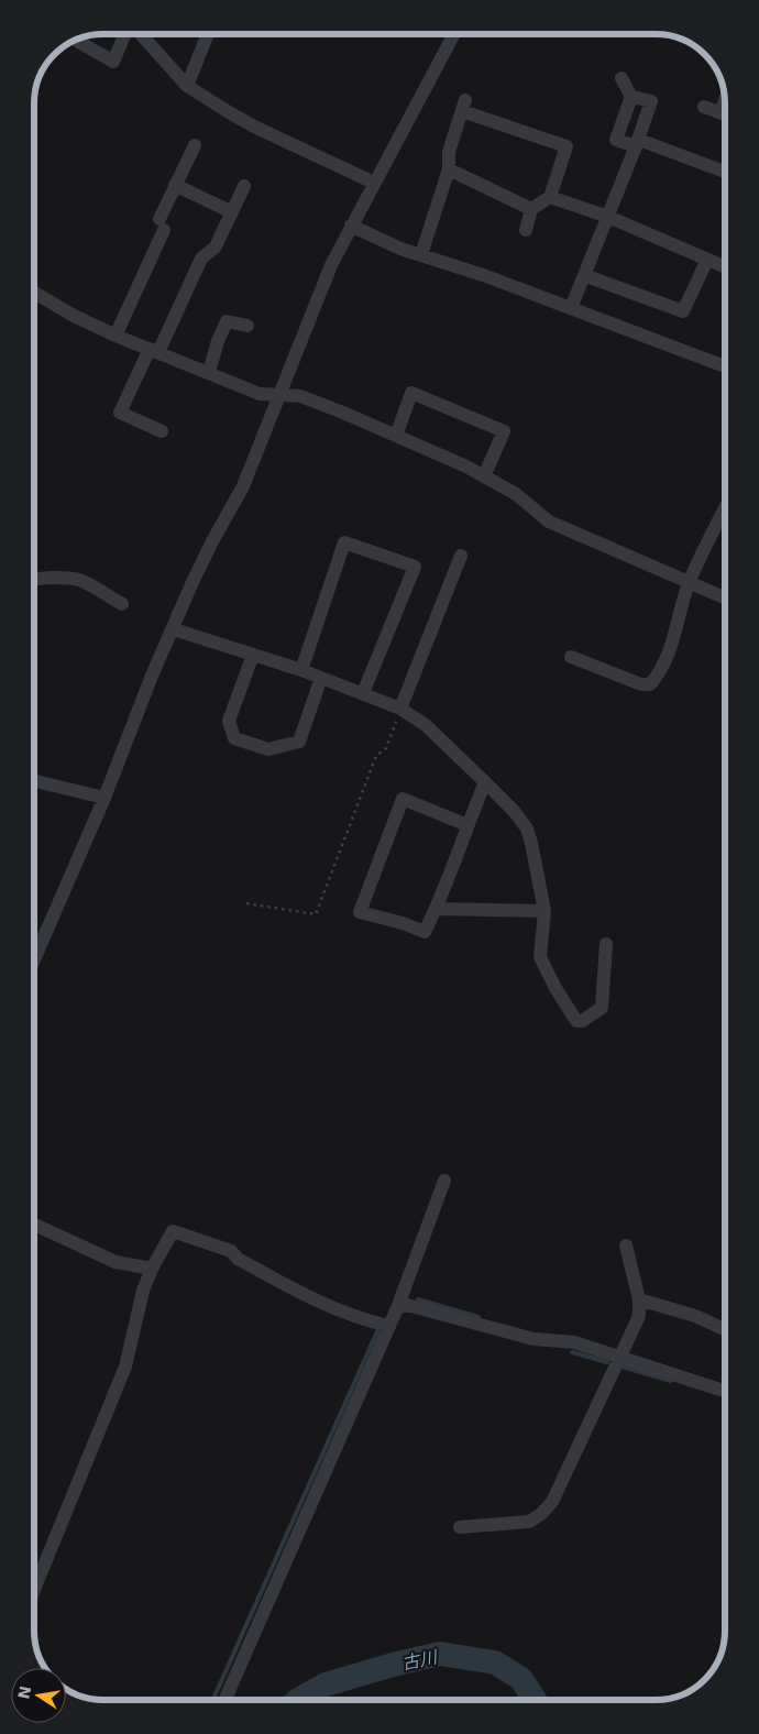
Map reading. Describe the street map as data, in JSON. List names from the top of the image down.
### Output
{
  "water": ["古川"],
  "north": "left"
}
